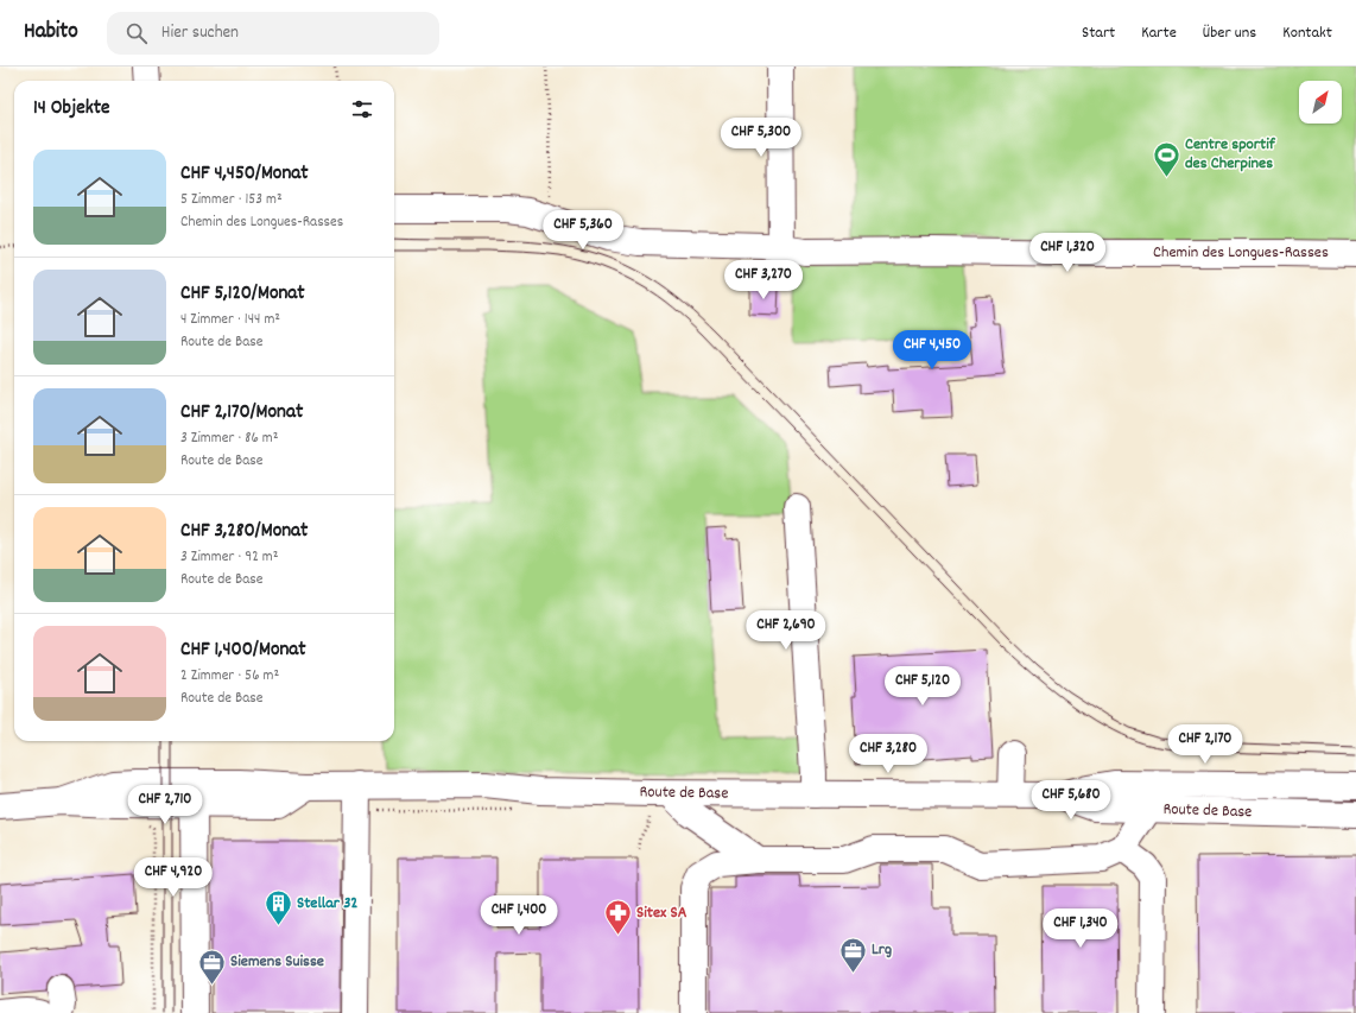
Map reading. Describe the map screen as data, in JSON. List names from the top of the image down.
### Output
{
  "streets": {
    "street": ["Chemin des Longues-Rasses", "Route de Base"]
  },
  "places": {
    "sports": ["Centre sportif des Cherpines"],
    "building": ["Stellar 32"],
    "pharmacy": ["Sitex SA"],
    "office": ["Lrg", "Siemens Suisse"]
  },
  "north": "top right",
  "page": {
    "header": "Habito",
    "search": "Hier suchen",
    "nav": [
      "Start",
      "Karte",
      "Über uns",
      "Kontakt"
    ],
    "heading": "14 Objekte",
    "price": [
      "CHF 5,300",
      "CHF 5,360",
      "CHF 1,320",
      "CHF 3,270",
      "CHF 4,450",
      "CHF 2,690",
      "CHF 5,120",
      "CHF 2,170",
      "CHF 3,280",
      "CHF 5,680",
      "CHF 2,710",
      "CHF 4,920",
      "CHF 1,400",
      "CHF 1,340"
    ],
    "list": [
      {
        "name": "CHF 4,450/Monat",
        "note": "5 Zimmer · 153 m² · Chemin des Longues-Rasses"
      },
      {
        "name": "CHF 5,120/Monat",
        "note": "4 Zimmer · 144 m² · Route de Base"
      },
      {
        "name": "CHF 2,170/Monat",
        "note": "3 Zimmer · 86 m² · Route de Base"
      },
      {
        "name": "CHF 3,280/Monat",
        "note": "3 Zimmer · 92 m² · Route de Base"
      },
      {
        "name": "CHF 1,400/Monat",
        "note": "2 Zimmer · 56 m² · Route de Base"
      }
    ]
  }
}
